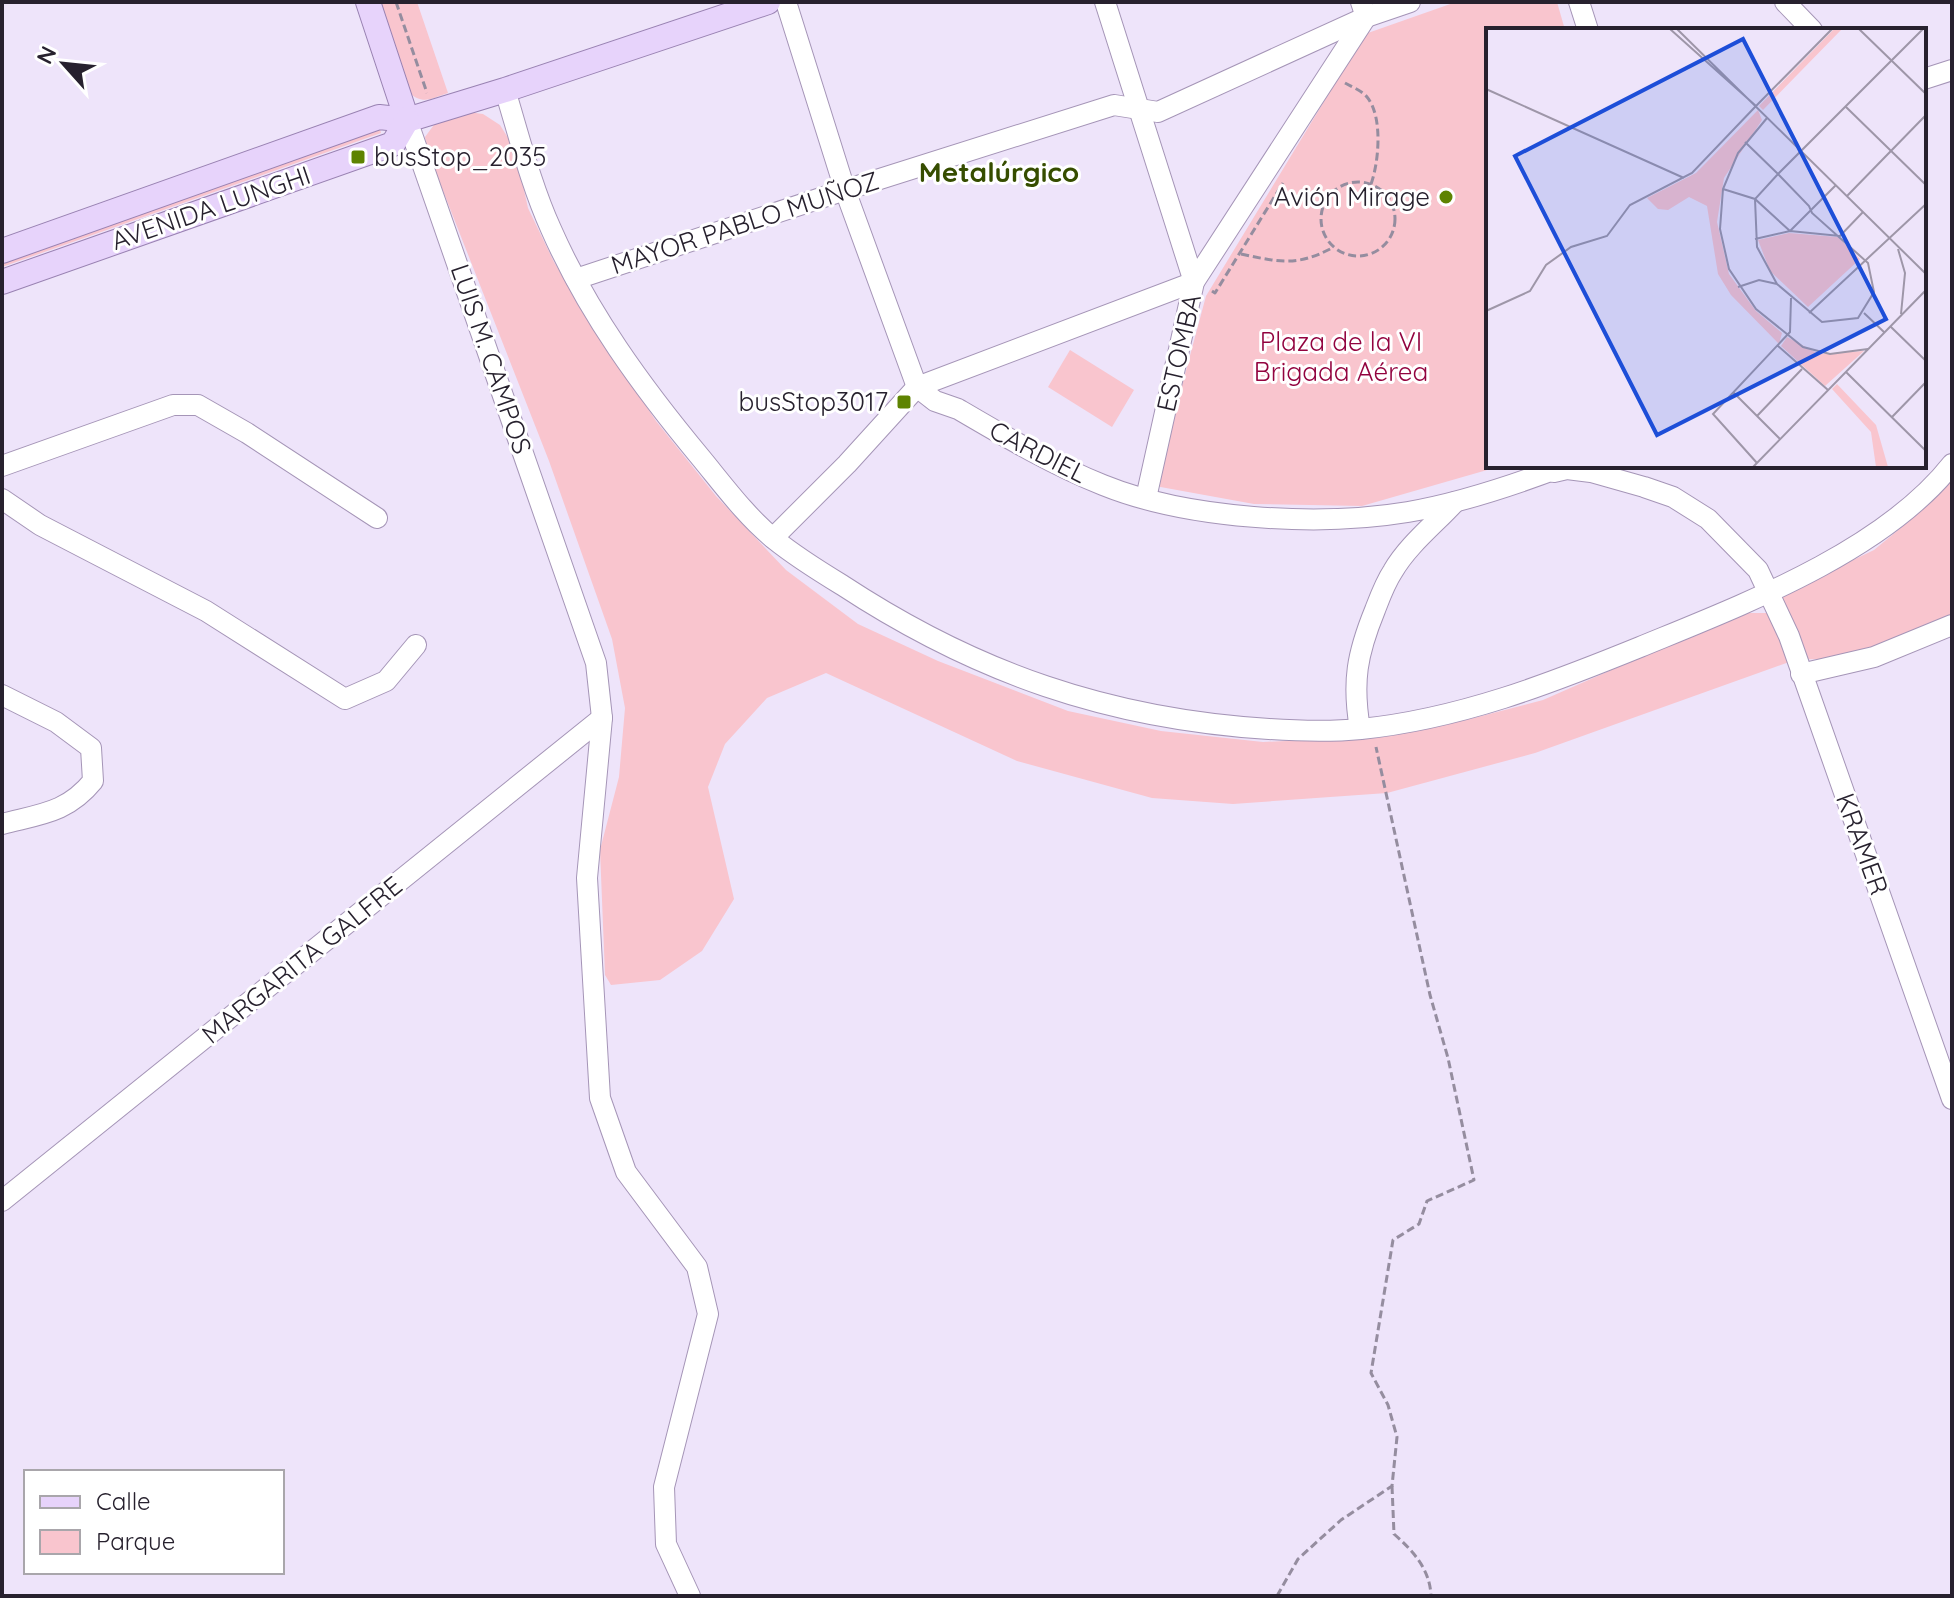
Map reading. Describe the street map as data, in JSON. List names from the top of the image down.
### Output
{
  "streets": {
    "main road": ["AVENIDA LUNGHI", "LUIS M. CAMPOS"],
    "street": [
      "MAYOR PABLO MUÑOZ",
      "ESTOMBA",
      "CARDIEL",
      "KRAMER",
      "MARGARITA GALFRE"
    ]
  },
  "crossings": [
    ["AVENIDA LUNGHI", "LUIS M. CAMPOS"],
    ["MAYOR PABLO MUÑOZ", "ESTOMBA"],
    ["ESTOMBA", "CARDIEL"],
    ["LUIS M. CAMPOS", "MARGARITA GALFRE"],
    ["CARDIEL", "KRAMER"]
  ],
  "districts": ["Metalúrgico"],
  "parks": ["Plaza de la VI Brigada Aérea"],
  "places": {
    "transit": ["busStop_2035", "busStop3017"],
    "other": ["Avión Mirage"]
  },
  "legend": ["Calle", "Parque"],
  "north": "top left"
}
